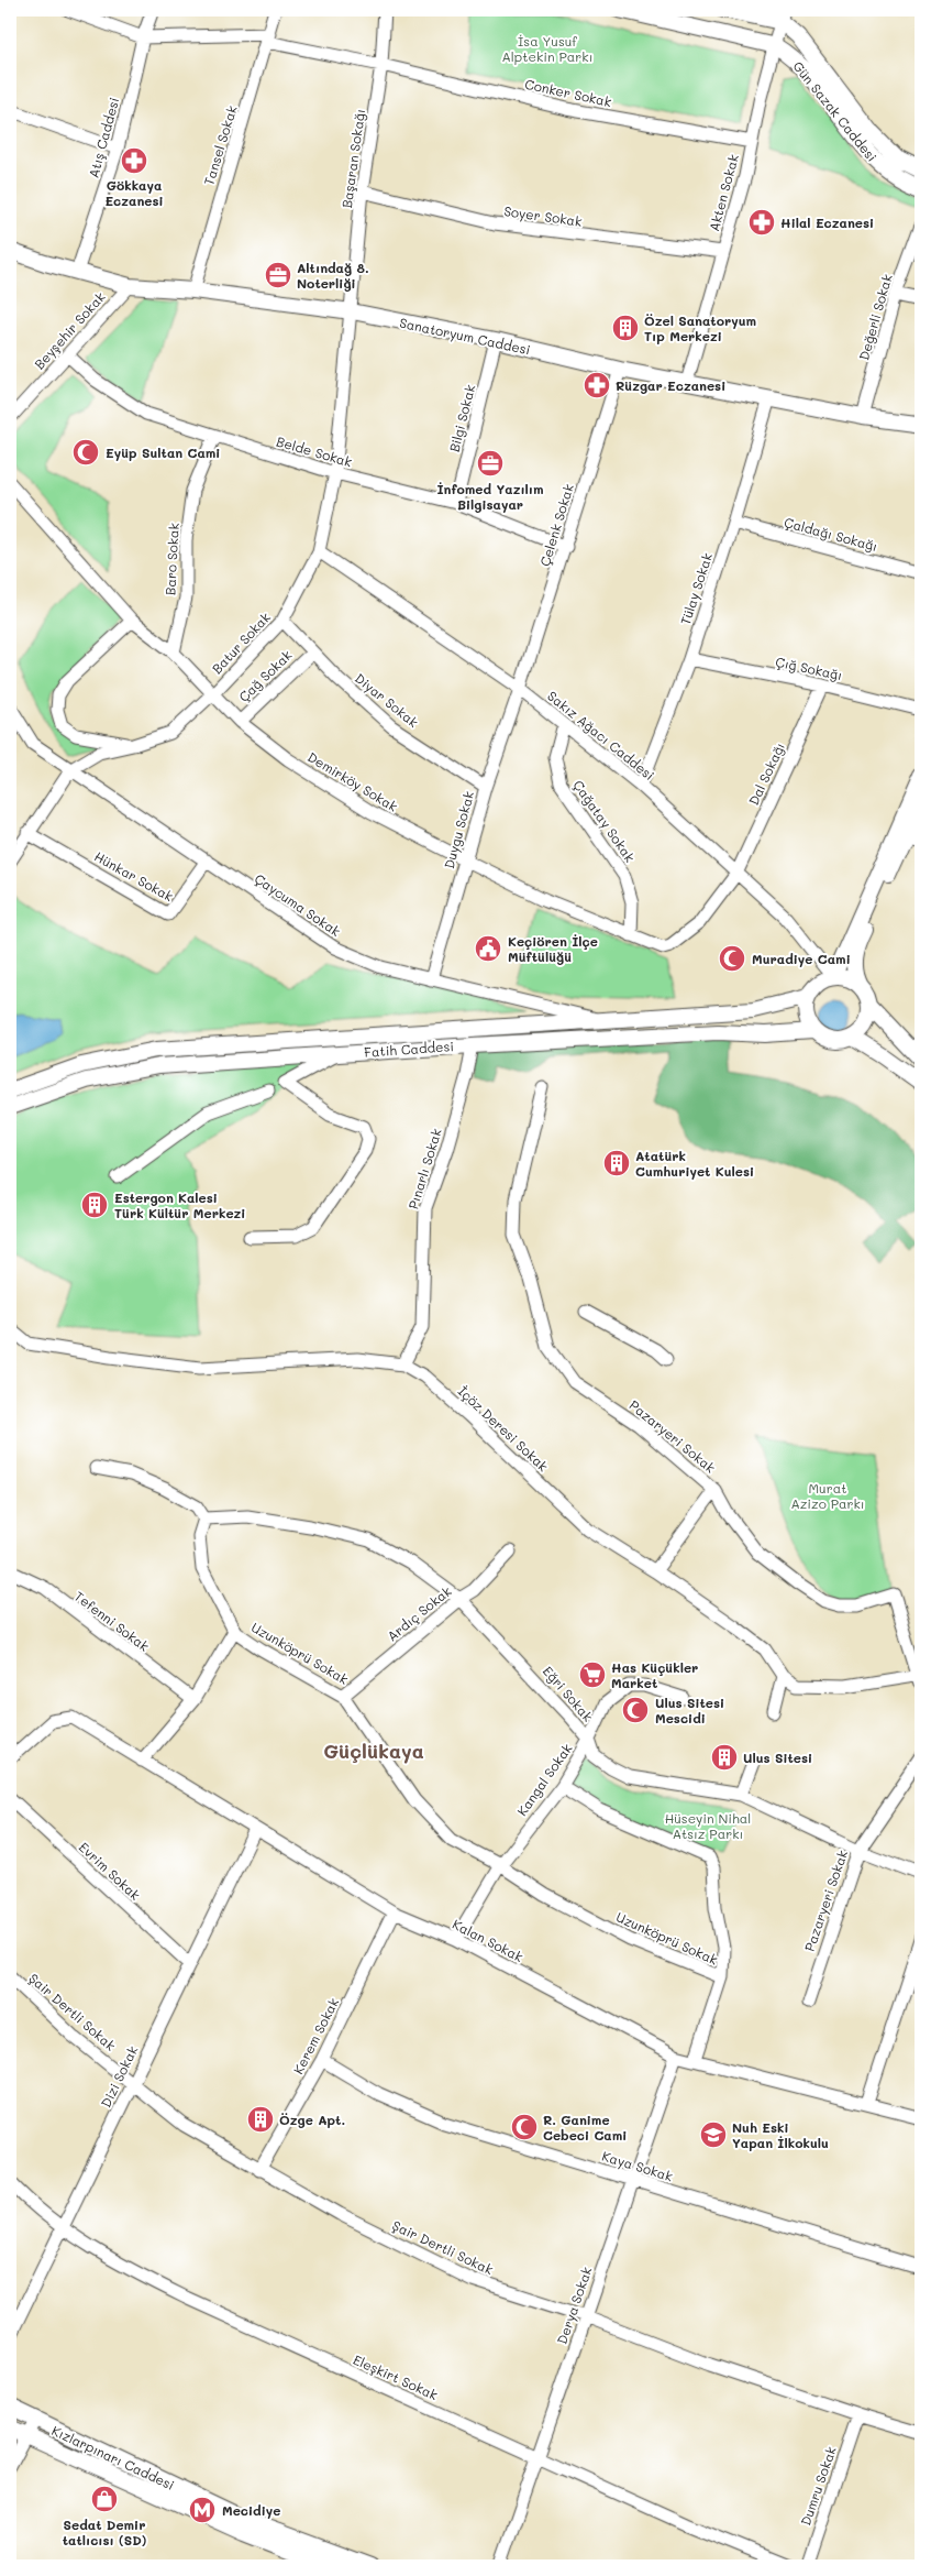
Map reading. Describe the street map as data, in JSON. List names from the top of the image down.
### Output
{
  "streets": {
    "main road": [
      "Gün Sazak Caddesi",
      "Sanatoryum Caddesi",
      "Fatih Caddesi",
      "Kızlarpınarı Caddesi"
    ],
    "street": [
      "Conker Sokak",
      "Atış Caddesi",
      "Tansel Sokak",
      "Başaran Sokağı",
      "Akten Sokak",
      "Soyer Sokak",
      "Değerli Sokak",
      "Beyşehir Sokak",
      "Bilgi Sokak",
      "Belde Sokak",
      "Çelenk Sokak",
      "Çaldağı Sokağı",
      "Baro Sokak",
      "Tülay Sokak",
      "Batur Sokak",
      "Çığ Sokağı",
      "Çağ Sokak",
      "Diyar Sokak",
      "Sakız Ağacı Caddesi",
      "Dal Sokağı",
      "Demirköy Sokak",
      "Çağatay Sokak",
      "Duygu Sokak",
      "Hünkar Sokak",
      "Çaycuma Sokak",
      "Pınarlı Sokak",
      "İçöz Deresi Sokak",
      "Pazaryeri Sokak",
      "Ardıç Sokak",
      "Tefenni Sokak",
      "Uzunköprü Sokak",
      "Eğri Sokak",
      "Kangal Sokak",
      "Evrim Sokak",
      "Kalan Sokak",
      "Şair Dertli Sokak",
      "Kerem Sokak",
      "Dizi Sokak",
      "Kaya Sokak",
      "Derya Sokak",
      "Eleşkirt Sokak",
      "Dumru Sokak"
    ]
  },
  "crossings": [
    ["Conker Sokak", "Atış Caddesi"],
    ["Conker Sokak", "Tansel Sokak"],
    ["Conker Sokak", "Başaran Sokağı"],
    ["Conker Sokak", "Akten Sokak"],
    ["Gün Sazak Caddesi", "Akten Sokak"],
    ["Atış Caddesi", "Sanatoryum Caddesi"],
    ["Tansel Sokak", "Sanatoryum Caddesi"],
    ["Başaran Sokağı", "Soyer Sokak"],
    ["Başaran Sokağı", "Sanatoryum Caddesi"],
    ["Başaran Sokağı", "Batur Sokak"],
    ["Akten Sokak", "Soyer Sokak"],
    ["Akten Sokak", "Sanatoryum Caddesi"],
    ["Değerli Sokak", "Sanatoryum Caddesi"],
    ["Beyşehir Sokak", "Sanatoryum Caddesi"],
    ["Beyşehir Sokak", "Belde Sokak"],
    ["Sanatoryum Caddesi", "Bilgi Sokak"],
    ["Sanatoryum Caddesi", "Çelenk Sokak"],
    ["Sanatoryum Caddesi", "Tülay Sokak"],
    ["Sanatoryum Caddesi", "Batur Sokak"],
    ["Bilgi Sokak", "Belde Sokak"],
    ["Belde Sokak", "Çelenk Sokak"],
    ["Belde Sokak", "Baro Sokak"],
    ["Belde Sokak", "Batur Sokak"],
    ["Çelenk Sokak", "Sakız Ağacı Caddesi"],
    ["Çelenk Sokak", "Duygu Sokak"],
    ["Çaldağı Sokağı", "Tülay Sokak"],
    ["Baro Sokak", "Demirköy Sokak"],
    ["Tülay Sokak", "Çığ Sokağı"],
    ["Tülay Sokak", "Sakız Ağacı Caddesi"],
    ["Batur Sokak", "Diyar Sokak"],
    ["Batur Sokak", "Sakız Ağacı Caddesi"],
    ["Batur Sokak", "Demirköy Sokak"],
    ["Çığ Sokağı", "Dal Sokağı"],
    ["Çağ Sokak", "Diyar Sokak"],
    ["Çağ Sokak", "Demirköy Sokak"],
    ["Diyar Sokak", "Duygu Sokak"],
    ["Sakız Ağacı Caddesi", "Dal Sokağı"],
    ["Sakız Ağacı Caddesi", "Demirköy Sokak"],
    ["Sakız Ağacı Caddesi", "Çağatay Sokak"],
    ["Sakız Ağacı Caddesi", "Duygu Sokak"],
    ["Sakız Ağacı Caddesi", "Fatih Caddesi"],
    ["Dal Sokağı", "Demirköy Sokak"],
    ["Demirköy Sokak", "Çağatay Sokak"],
    ["Demirköy Sokak", "Duygu Sokak"],
    ["Duygu Sokak", "Çaycuma Sokak"],
    ["Hünkar Sokak", "Çaycuma Sokak"],
    ["Çaycuma Sokak", "Fatih Caddesi"],
    ["Fatih Caddesi", "Pınarlı Sokak"],
    ["Pınarlı Sokak", "İçöz Deresi Sokak"],
    ["Pazaryeri Sokak", "Eğri Sokak"],
    ["Ardıç Sokak", "Uzunköprü Sokak"],
    ["Ardıç Sokak", "Eğri Sokak"],
    ["Uzunköprü Sokak", "Eğri Sokak"],
    ["Uzunköprü Sokak", "Kangal Sokak"],
    ["Eğri Sokak", "Kangal Sokak"],
    ["Kangal Sokak", "Kalan Sokak"],
    ["Evrim Sokak", "Dizi Sokak"],
    ["Kalan Sokak", "Kerem Sokak"],
    ["Kalan Sokak", "Dizi Sokak"],
    ["Kalan Sokak", "Derya Sokak"],
    ["Şair Dertli Sokak", "Kerem Sokak"],
    ["Şair Dertli Sokak", "Dizi Sokak"],
    ["Şair Dertli Sokak", "Derya Sokak"],
    ["Şair Dertli Sokak", "Dumru Sokak"],
    ["Kerem Sokak", "Kaya Sokak"],
    ["Dizi Sokak", "Eleşkirt Sokak"],
    ["Kaya Sokak", "Derya Sokak"],
    ["Derya Sokak", "Eleşkirt Sokak"]
  ],
  "districts": ["Güçlükaya"],
  "parks": ["İsa Yusuf Alptekin Parkı", "Murat Azizo Parkı", "Hüseyin Nihal Atsız Parkı"],
  "places": {
    "pharmacy": ["Gökkaya Eczanesi", "Hilal Eczanesi", "Rüzgar Eczanesi"],
    "office": ["Altındağ 8. Noterliği", "İnfomed Yazılım Bilgisayar"],
    "building": [
      "Özel Sanatoryum Tıp Merkezi",
      "Atatürk Cumhuriyet Kulesi",
      "Estergon Kalesi Türk Kültür Merkezi",
      "Ulus Sitesi",
      "Özge Apt."
    ],
    "mosque": [
      "Eyüp Sultan Cami",
      "Muradiye Cami",
      "Ulus Sitesi Mescidi",
      "R. Ganime Cebeci Cami"
    ],
    "public building": ["Keçiören İlçe Müftülüğü"],
    "supermarket": ["Has Küçükler Market"],
    "school or university": ["Nuh Eski Yapan İlkokulu"],
    "shop": ["Sedat Demir tatlıcısı (SD)"],
    "metro station": ["Mecidiye"]
  }
}
